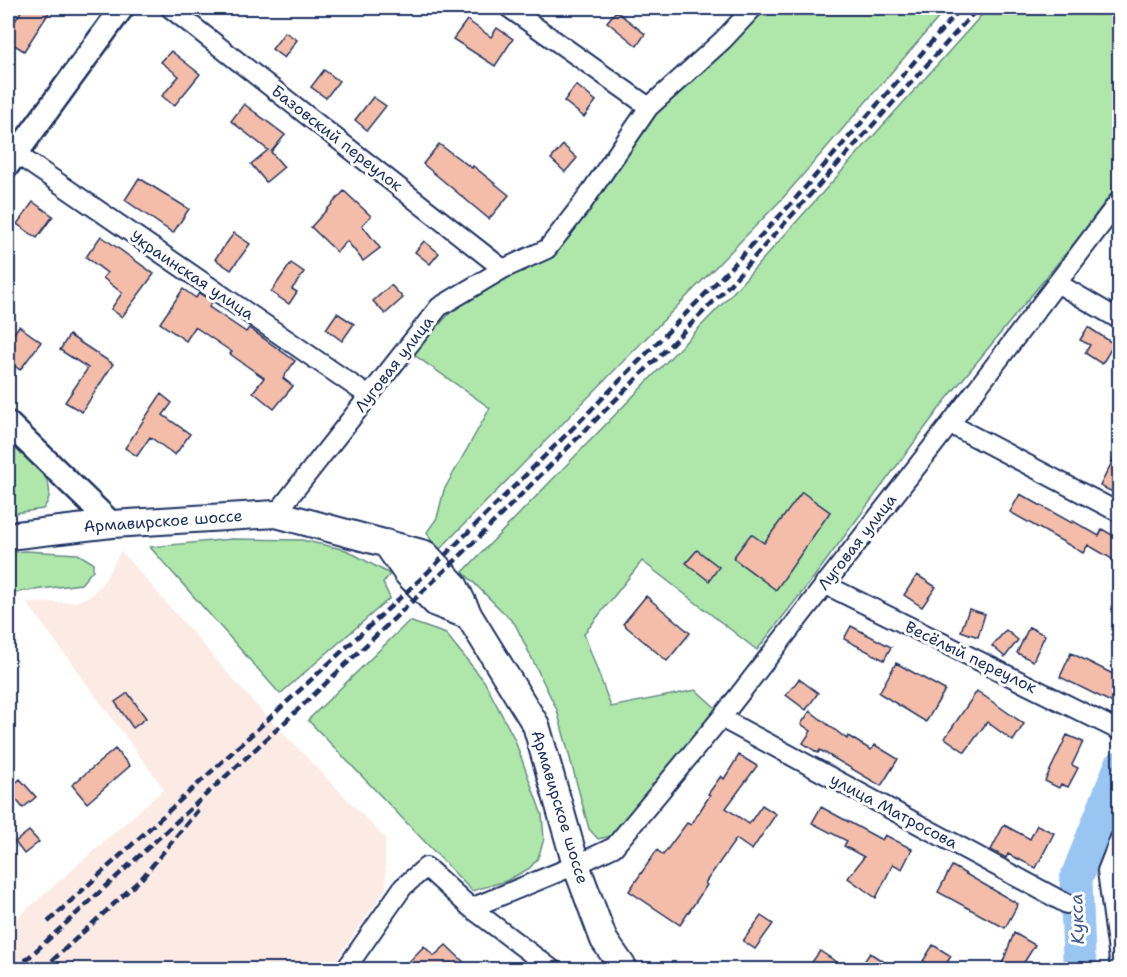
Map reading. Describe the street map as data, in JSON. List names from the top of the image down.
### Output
{
  "streets": {
    "main road": ["Армавирское шоссе"],
    "street": [
      "Базовский переулок",
      "Украинская улица",
      "Луговая улица",
      "Весёлый переулок",
      "улица Матросова"
    ]
  },
  "crossings": [
    ["Базовский переулок", "Луговая улица"],
    ["Украинская улица", "Луговая улица"],
    ["Луговая улица", "Армавирское шоссе"],
    ["Луговая улица", "Весёлый переулок"],
    ["Луговая улица", "улица Матросова"]
  ],
  "water": ["Кукса"]
}
